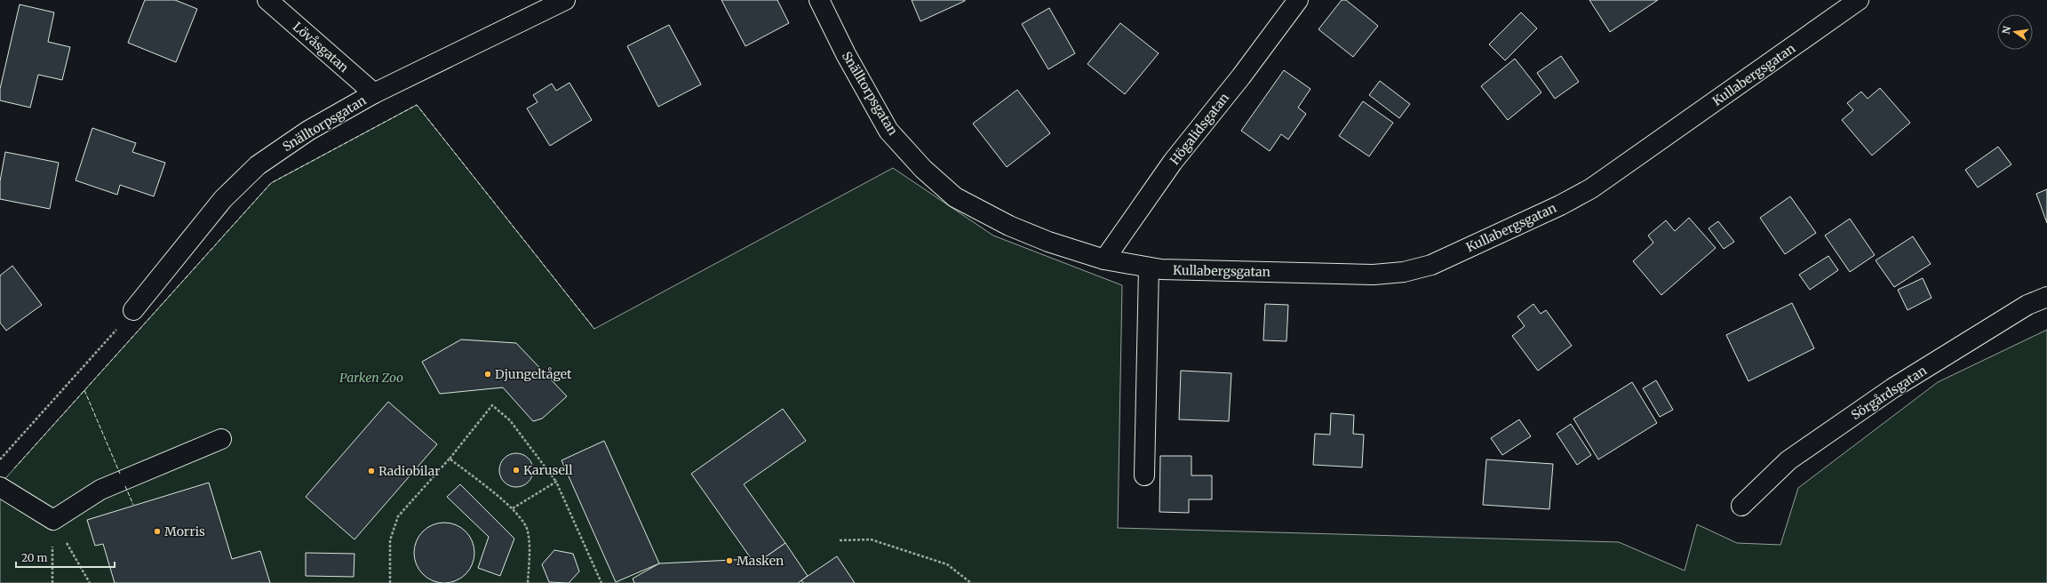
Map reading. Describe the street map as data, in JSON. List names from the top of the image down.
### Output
{
  "streets": {
    "street": [
      "Lövåsgatan",
      "Kullabergsgatan",
      "Snälltorpsgatan",
      "Högalidsgatan",
      "Sörgårdsgatan"
    ]
  },
  "crossings": [
    ["Lövåsgatan", "Snälltorpsgatan"],
    ["Kullabergsgatan", "Snälltorpsgatan"],
    ["Kullabergsgatan", "Högalidsgatan"],
    ["Snälltorpsgatan", "Högalidsgatan"]
  ],
  "parks": ["Parken Zoo"],
  "places": [
    "Djungeltåget",
    "Karusell",
    "Radiobilar",
    "Morris",
    "Masken"
  ],
  "scale_bar": "20 m",
  "north": "left"
}
